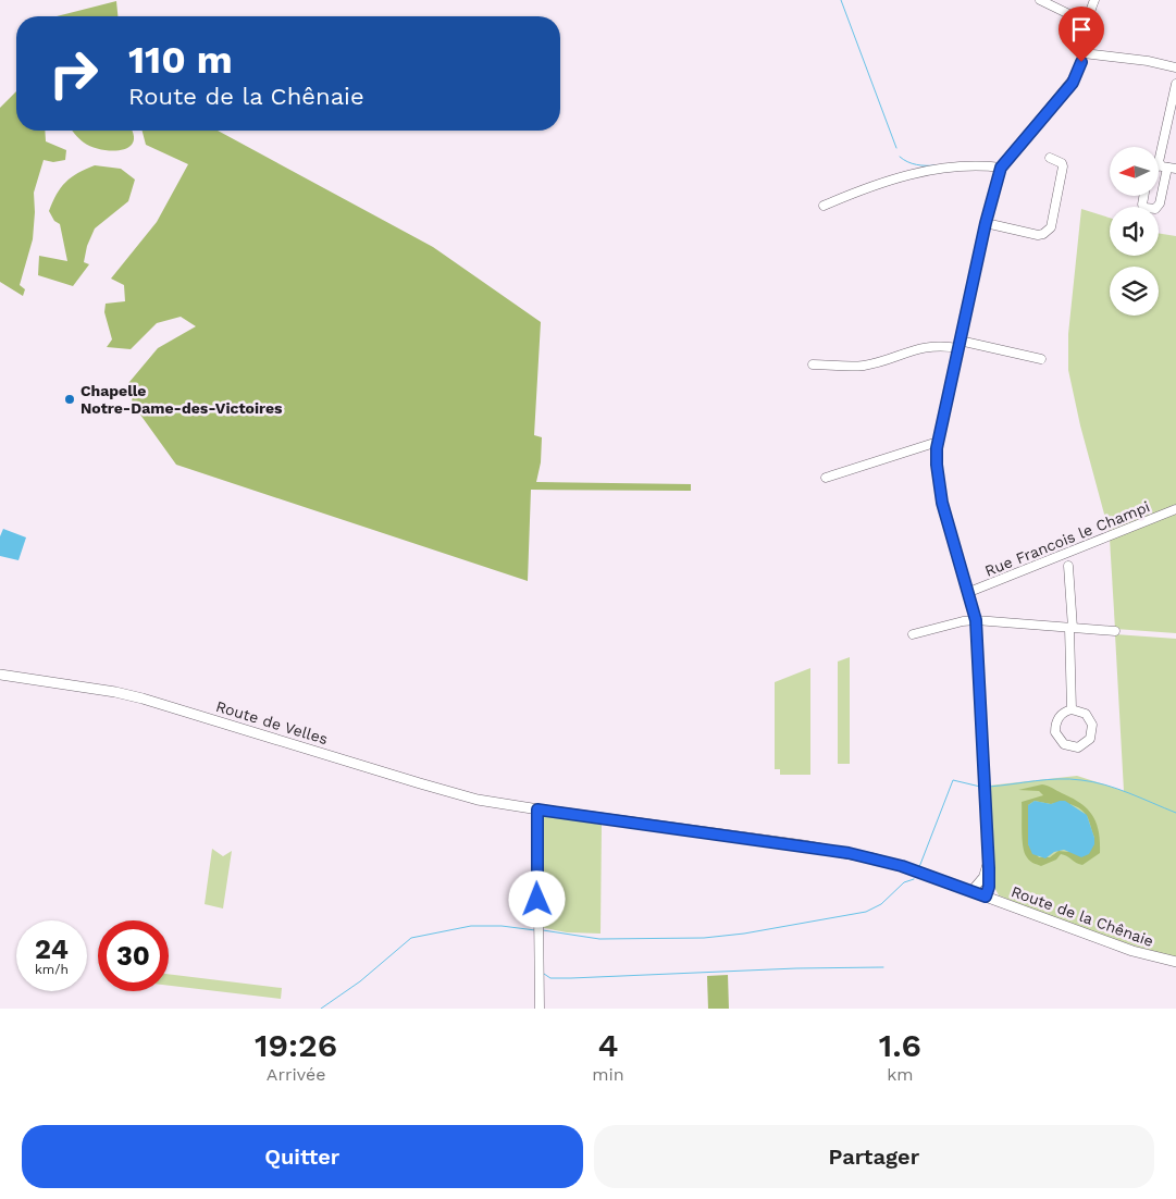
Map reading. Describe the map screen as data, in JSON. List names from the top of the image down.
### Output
{
  "streets": {
    "main road": ["Route de Velles", "Route de la Chênaie"],
    "street": ["Rue Francois le Champi"]
  },
  "crossings": [
    ["Route de Velles", "Route de la Chênaie"]
  ],
  "places": ["Chapelle Notre-Dame-des-Victoires"],
  "north": "left",
  "page": {
    "turn": ["110 m", "Route de la Chênaie"],
    "speed": "24 km/h",
    "limit": "30",
    "eta": [
      "19:26",
      "Arrivée",
      "4",
      "min",
      "1.6",
      "km"
    ],
    "buttons": ["Quitter", "Partager"]
  }
}
